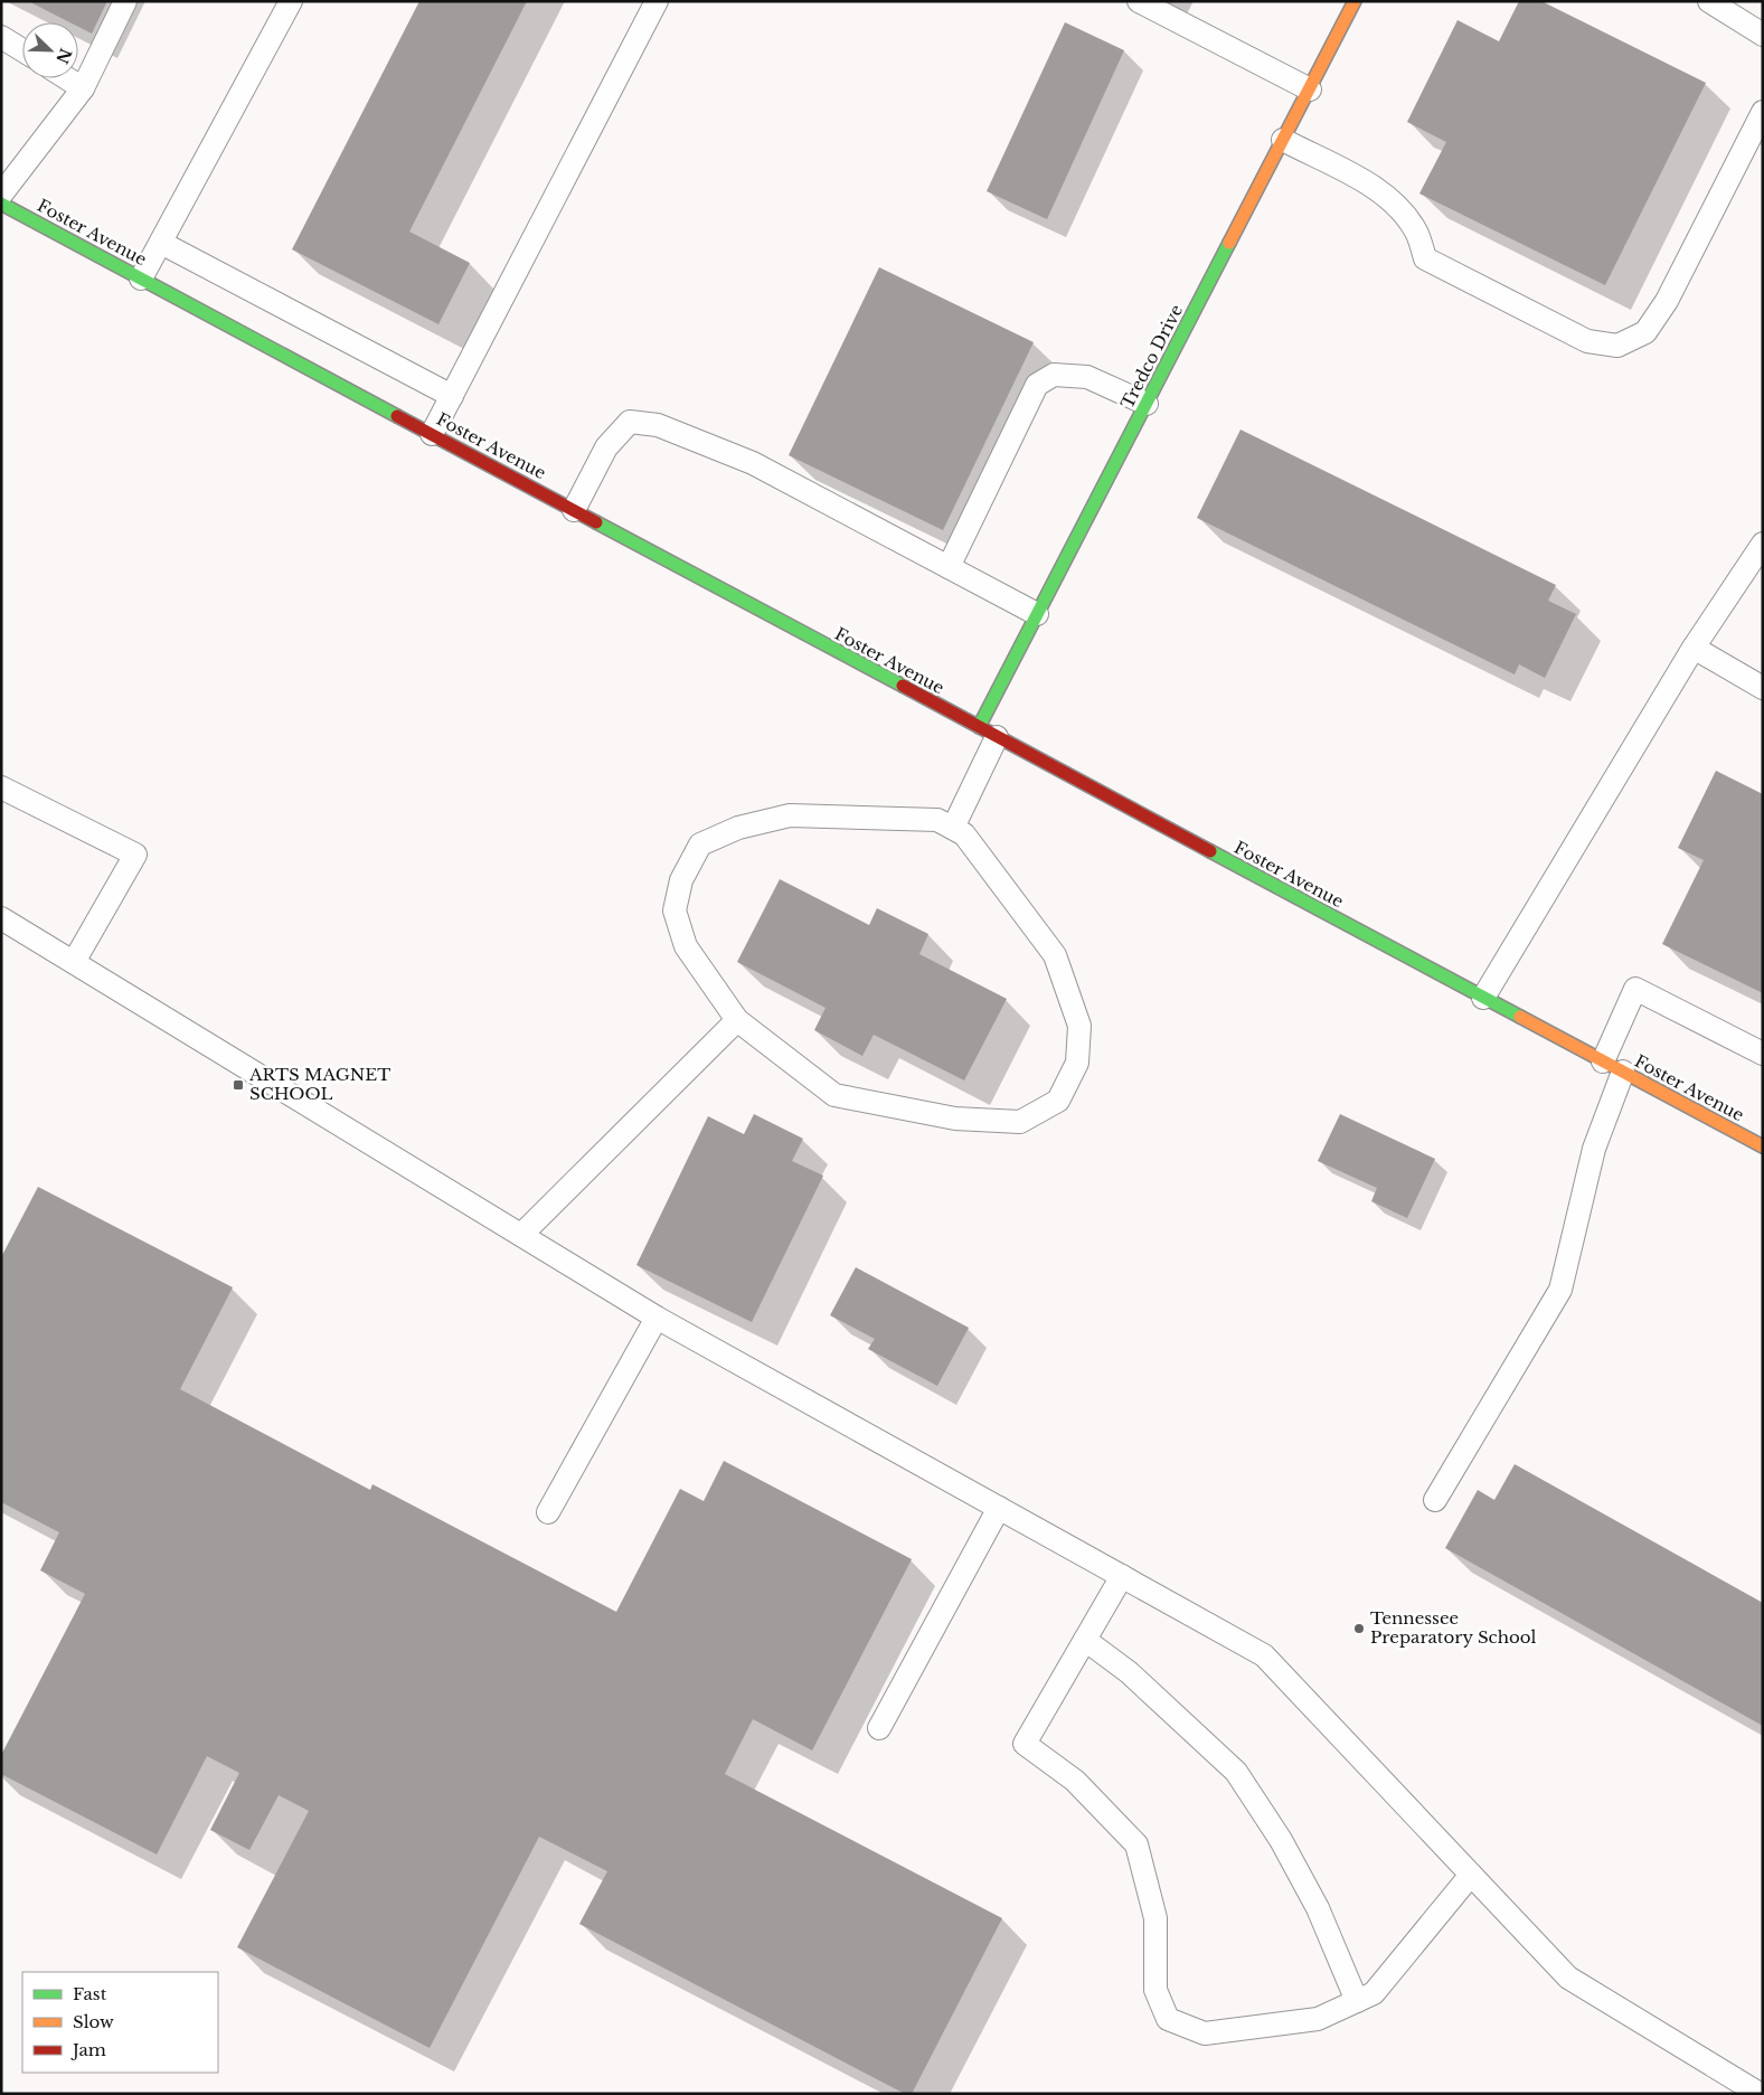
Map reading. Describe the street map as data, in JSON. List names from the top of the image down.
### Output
{
  "streets": {
    "main road": ["Foster Avenue", "Tredco Drive"]
  },
  "crossings": [
    ["Foster Avenue", "Tredco Drive"]
  ],
  "places": {
    "transit": ["ARTS MAGNET SCHOOL"],
    "other": ["Tennessee Preparatory School"]
  },
  "legend": ["Fast", "Slow", "Jam"],
  "north": "bottom right"
}
